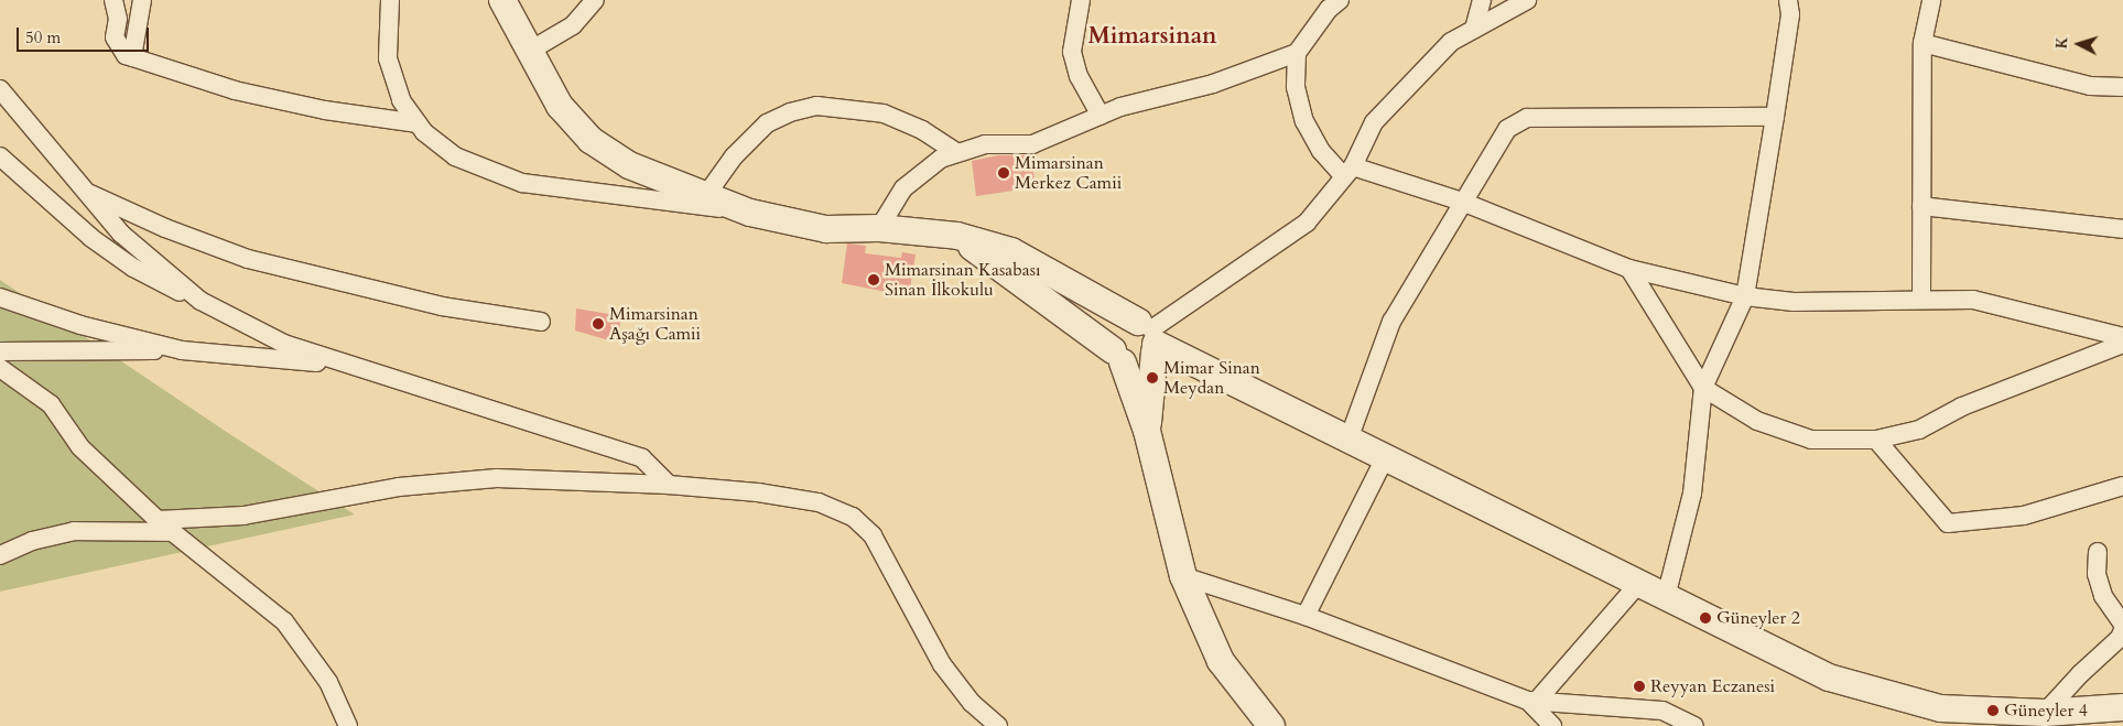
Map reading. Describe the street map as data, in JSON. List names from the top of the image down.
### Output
{
  "districts": ["Mimarsinan"],
  "places": [
    "Mimarsinan Merkez Camii",
    "Mimarsinan Kasabası Sinan İlkokulu",
    "Mimarsinan Aşağı Camii",
    "Mimar Sinan Meydan",
    "Güneyler 2",
    "Reyyan Eczanesi",
    "Güneyler 4"
  ],
  "scale_bar": "50 m",
  "north": "left"
}
